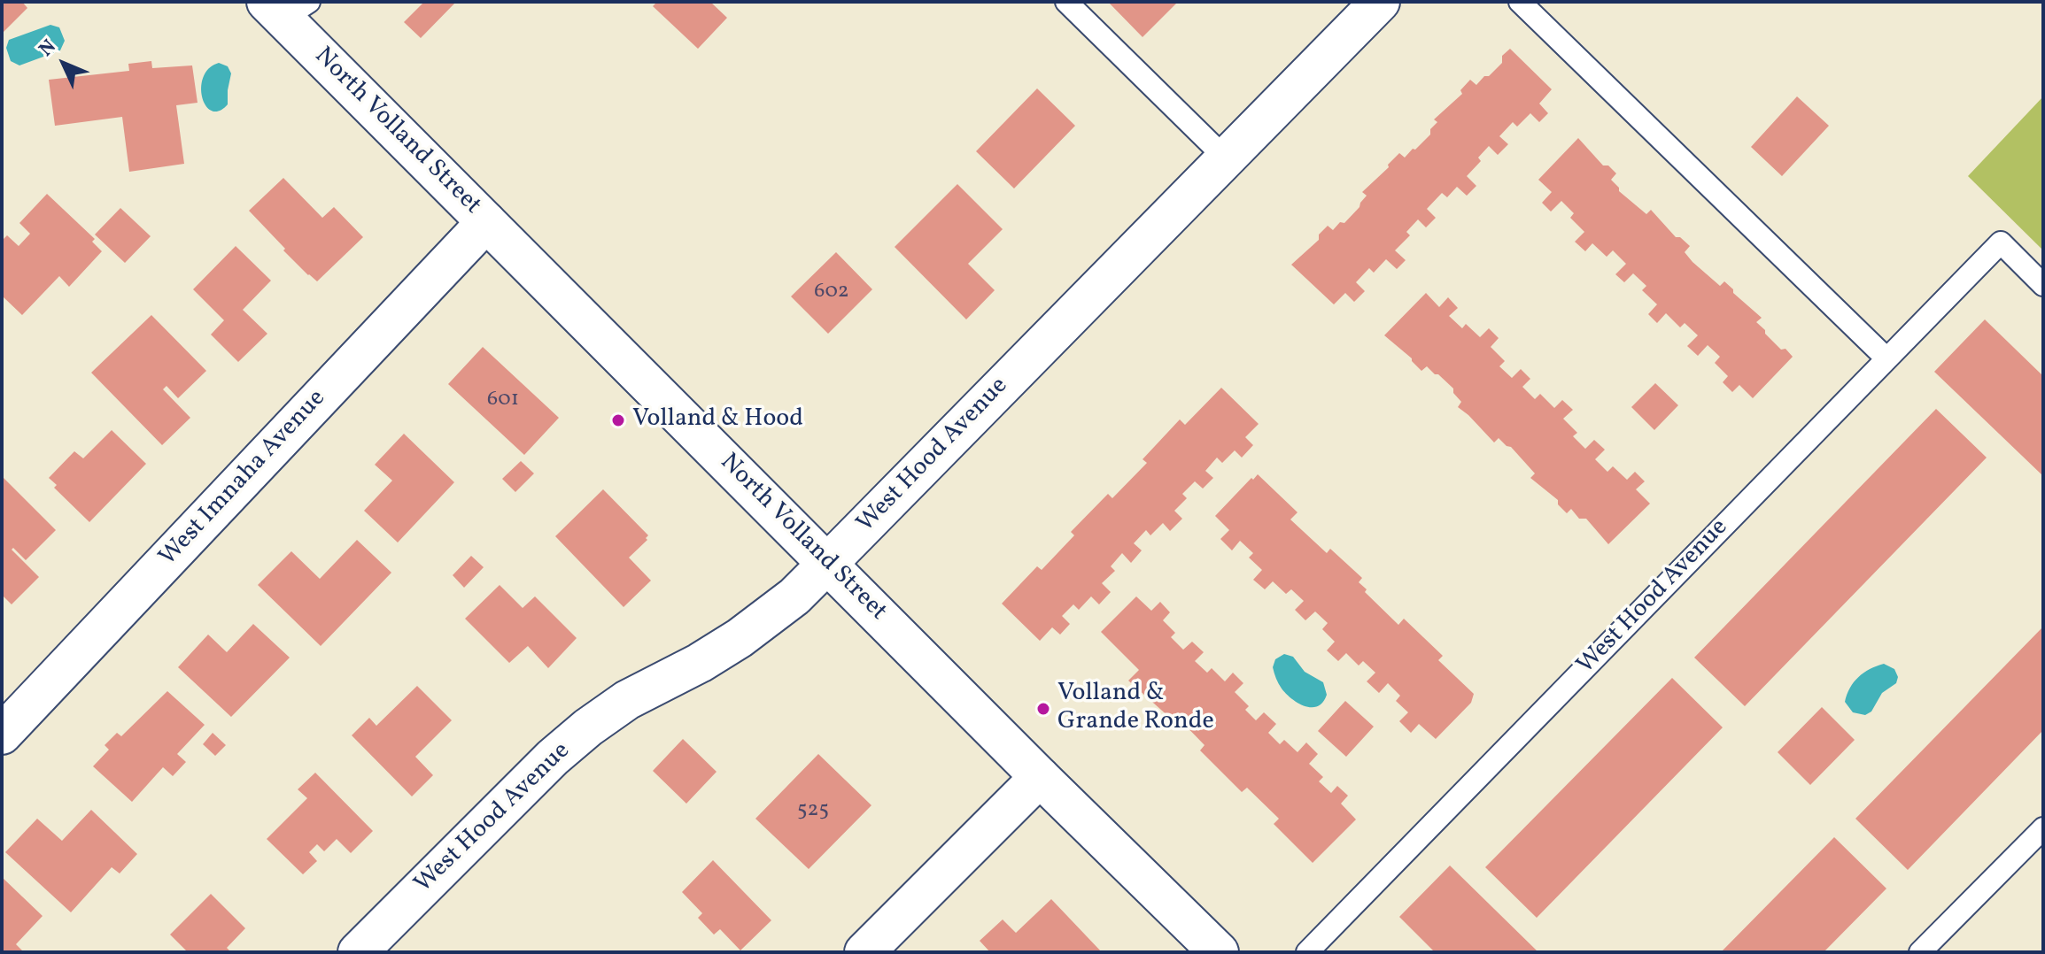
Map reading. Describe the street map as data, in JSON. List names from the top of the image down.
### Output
{
  "streets": {
    "street": ["North Volland Street", "West Hood Avenue", "West Imnaha Avenue"]
  },
  "crossings": [
    ["North Volland Street", "West Hood Avenue"],
    ["North Volland Street", "West Imnaha Avenue"]
  ],
  "places": ["Volland & Hood", "Volland & Grande Ronde"],
  "house_numbers": ["602", "601", "525"],
  "north": "top left"
}
